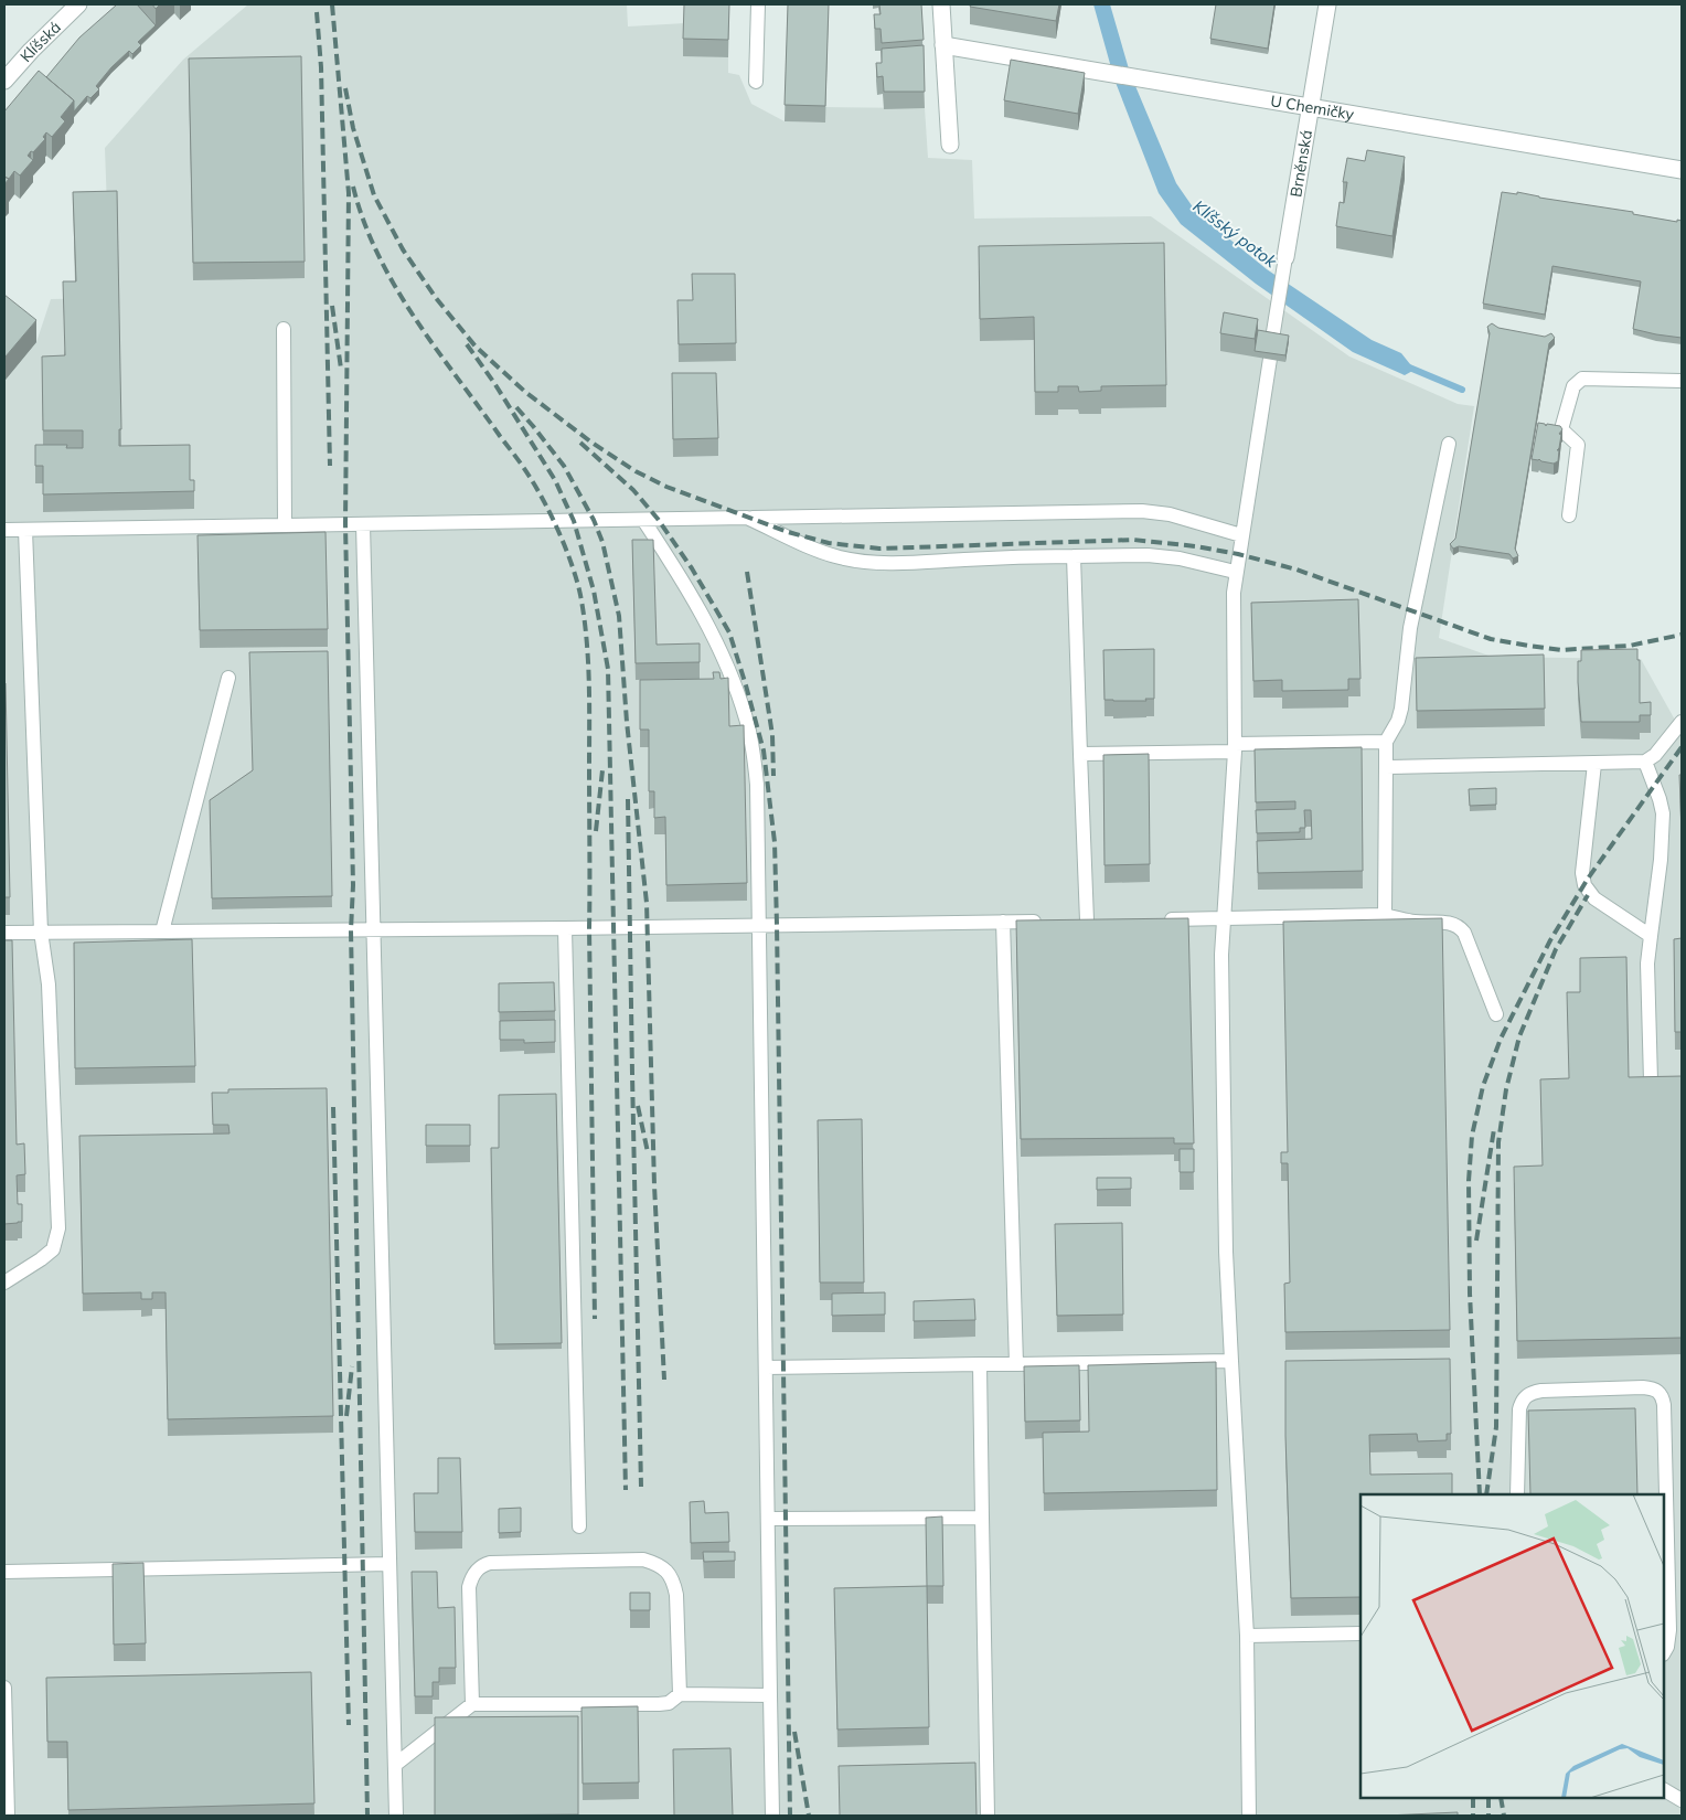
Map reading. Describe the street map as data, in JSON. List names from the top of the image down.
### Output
{
  "streets": {
    "street": ["Klíšská", "U Chemičky", "Brněnská"]
  },
  "crossings": [
    ["U Chemičky", "Brněnská"]
  ],
  "water": ["Klíšský potok"]
}
